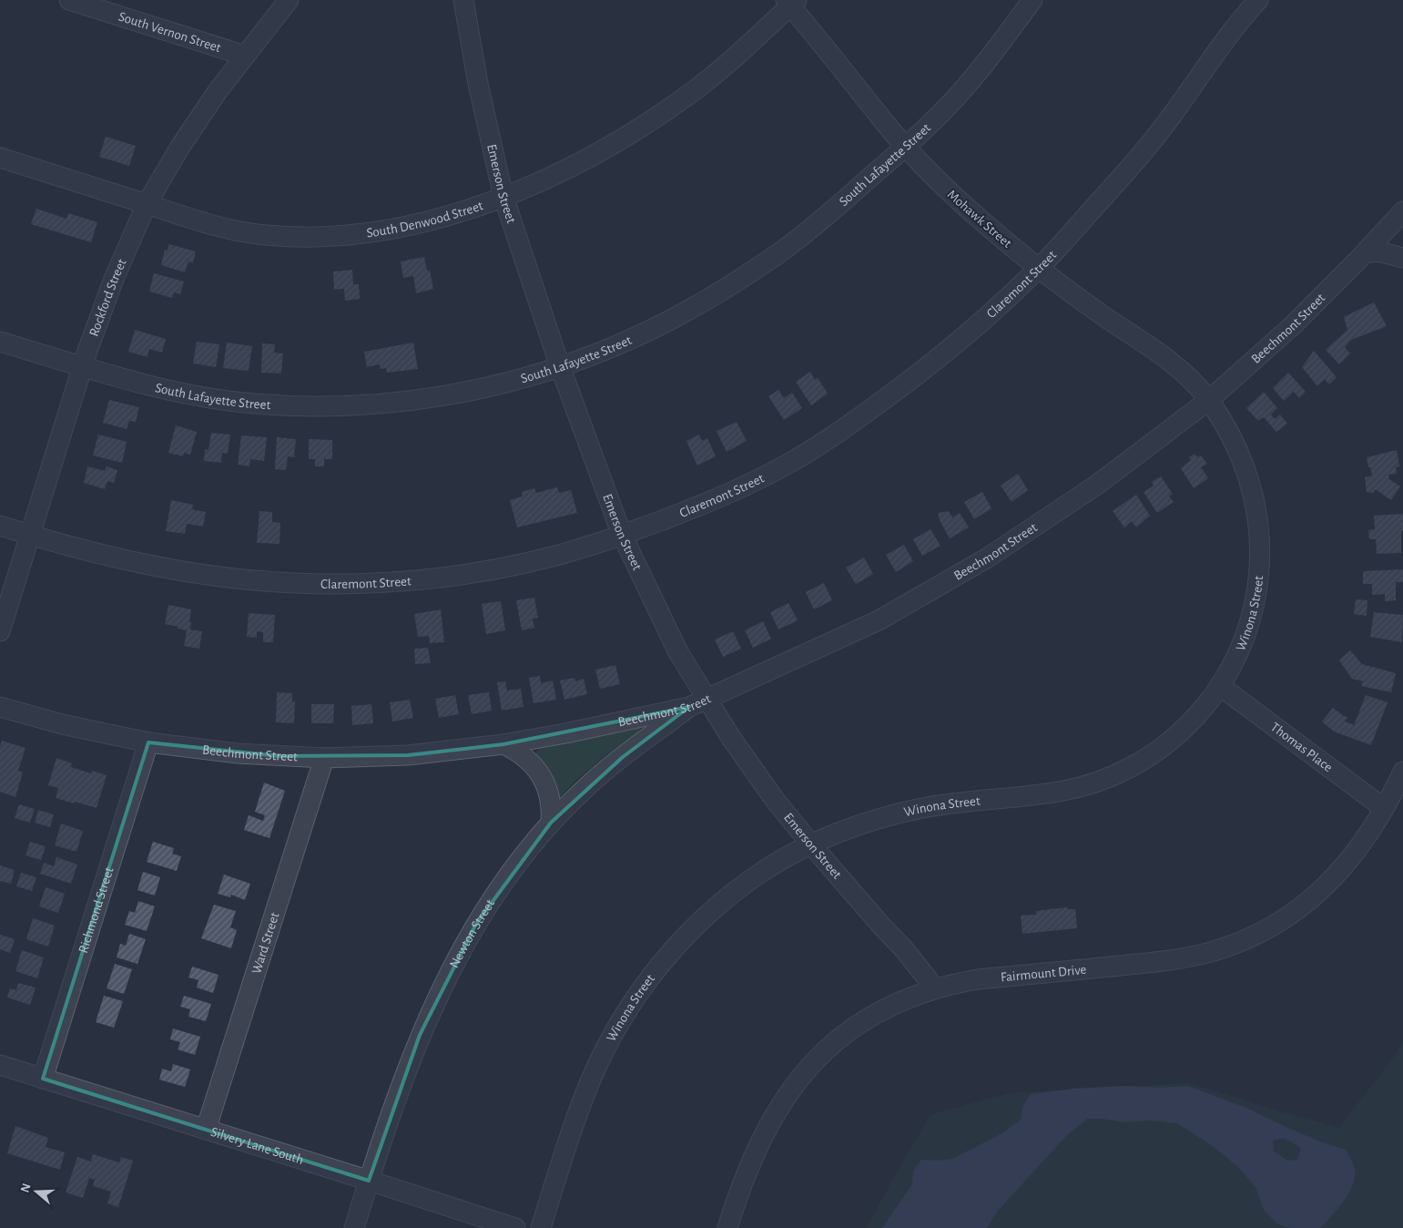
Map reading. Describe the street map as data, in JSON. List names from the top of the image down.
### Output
{
  "streets": {
    "street": [
      "South Vernon Street",
      "South Lafayette Street",
      "Emerson Street",
      "South Denwood Street",
      "Mohawk Street",
      "Claremont Street",
      "Rockford Street",
      "Beechmont Street",
      "Winona Street",
      "Thomas Place",
      "Richmond Street",
      "Newton Street",
      "Ward Street",
      "Fairmount Drive",
      "Silvery Lane South"
    ]
  },
  "crossings": [
    ["South Vernon Street", "Rockford Street"],
    ["South Lafayette Street", "Emerson Street"],
    ["South Lafayette Street", "Mohawk Street"],
    ["South Lafayette Street", "Rockford Street"],
    ["Emerson Street", "South Denwood Street"],
    ["Emerson Street", "Claremont Street"],
    ["Emerson Street", "Beechmont Street"],
    ["Emerson Street", "Winona Street"],
    ["Emerson Street", "Newton Street"],
    ["Emerson Street", "Fairmount Drive"],
    ["South Denwood Street", "Mohawk Street"],
    ["South Denwood Street", "Rockford Street"],
    ["Mohawk Street", "Claremont Street"],
    ["Mohawk Street", "Beechmont Street"],
    ["Mohawk Street", "Winona Street"],
    ["Claremont Street", "Rockford Street"],
    ["Beechmont Street", "Winona Street"],
    ["Beechmont Street", "Richmond Street"],
    ["Beechmont Street", "Newton Street"],
    ["Beechmont Street", "Ward Street"],
    ["Winona Street", "Thomas Place"],
    ["Thomas Place", "Fairmount Drive"],
    ["Richmond Street", "Silvery Lane South"],
    ["Newton Street", "Silvery Lane South"],
    ["Ward Street", "Silvery Lane South"]
  ],
  "north": "left"
}
